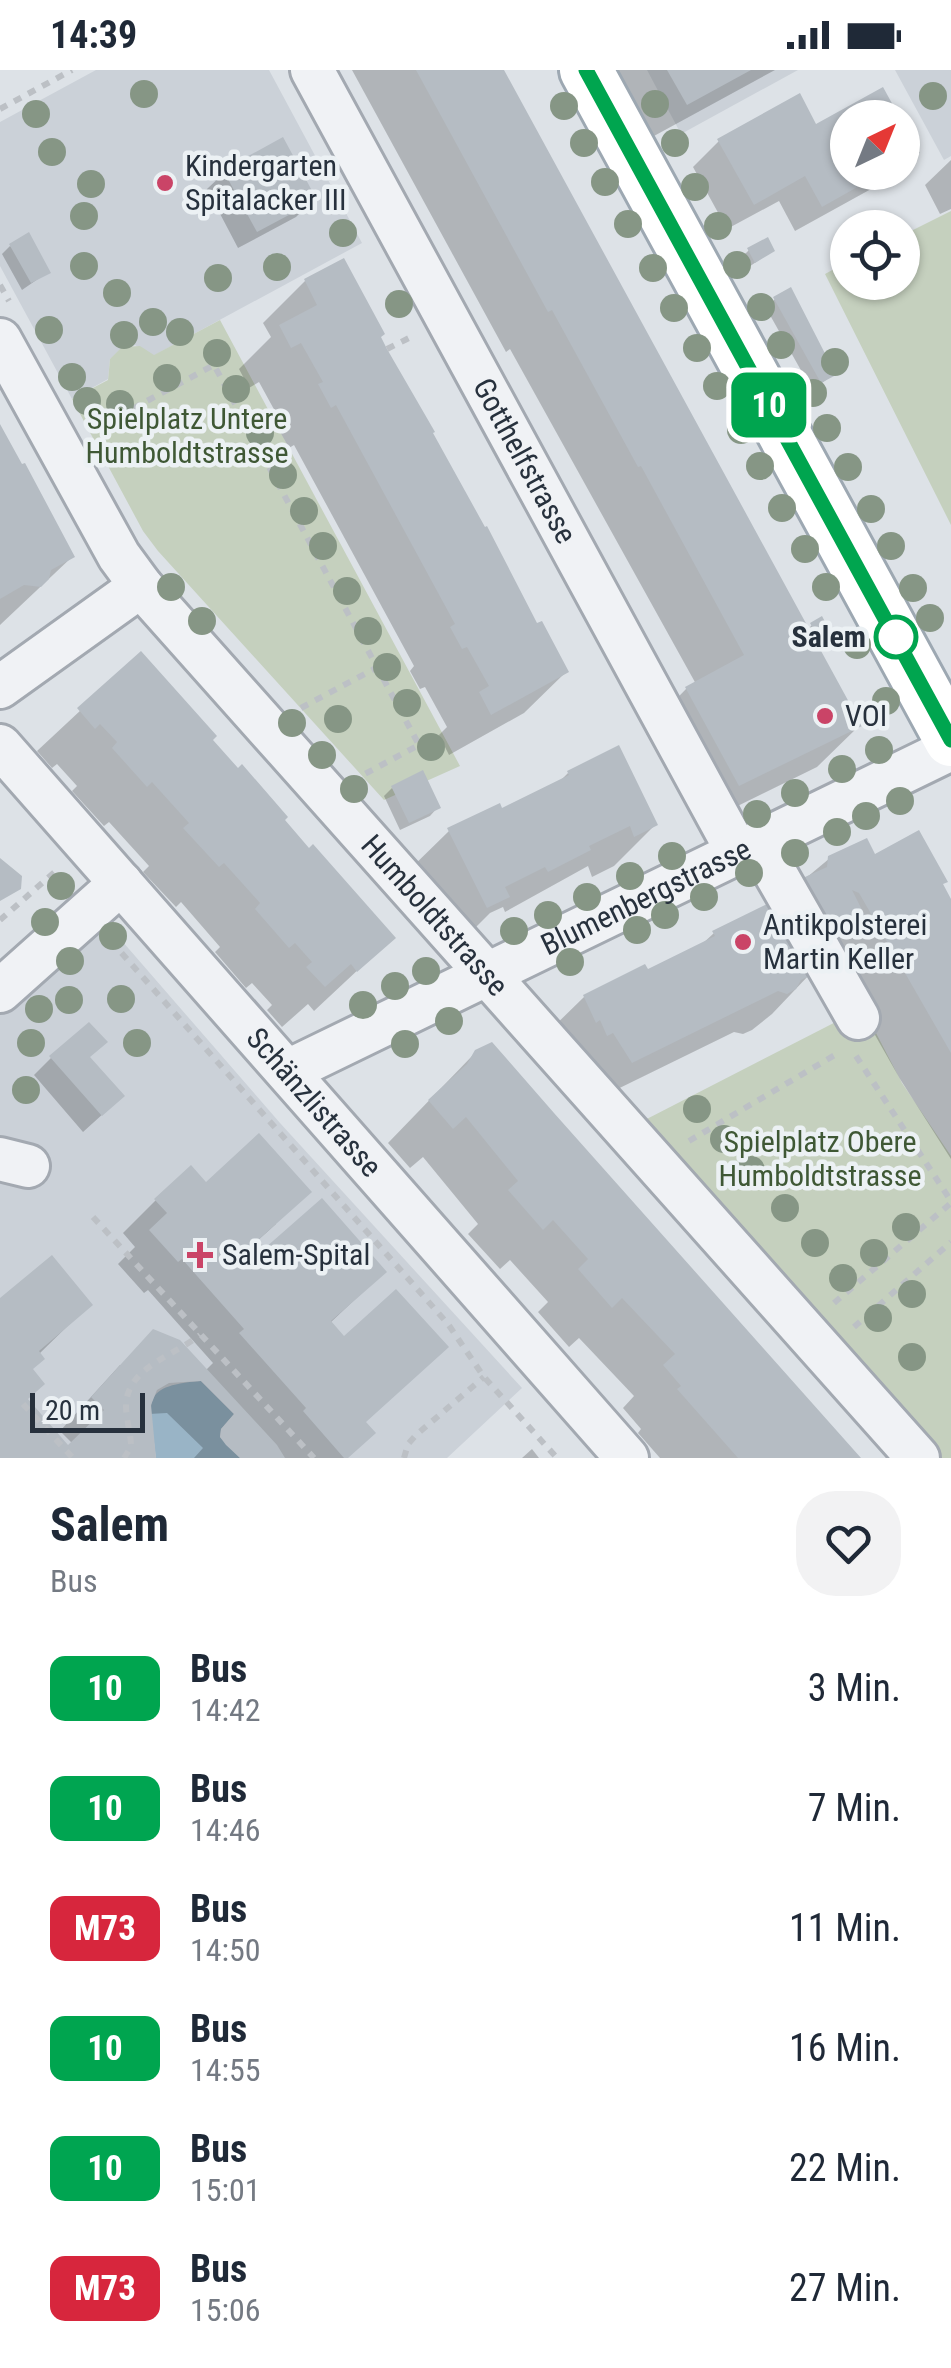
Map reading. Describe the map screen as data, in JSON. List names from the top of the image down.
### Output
{
  "streets": {
    "street": [
      "Gotthelfstrasse",
      "Blumenbergstrasse",
      "Humboldtstrasse",
      "Schänzlistrasse"
    ]
  },
  "crossings": [
    ["Gotthelfstrasse", "Blumenbergstrasse"],
    ["Blumenbergstrasse", "Humboldtstrasse"],
    ["Blumenbergstrasse", "Schänzlistrasse"]
  ],
  "parks": ["Spielplatz Untere Humboldtstrasse", "Spielplatz Obere Humboldtstrasse"],
  "places": {
    "other": [
      "Kindergarten Spitalacker III",
      "Salem",
      "VOI",
      "Antikpolsterei Martin Keller"
    ],
    "health": ["Salem-Spital"]
  },
  "lines": ["bus line 10"],
  "scale_bar": "20 m",
  "north": "top right",
  "page": {
    "status": "14:39",
    "on_map": "10",
    "scale": "20 m",
    "heading": ["Salem", "Bus"],
    "list": [
      {
        "mark": "10",
        "name": "Bus",
        "note": "14:42",
        "value": "3 Min."
      },
      {
        "mark": "10",
        "name": "Bus",
        "note": "14:46",
        "value": "7 Min."
      },
      {
        "mark": "M73",
        "name": "Bus",
        "note": "14:50",
        "value": "11 Min."
      },
      {
        "mark": "10",
        "name": "Bus",
        "note": "14:55",
        "value": "16 Min."
      },
      {
        "mark": "10",
        "name": "Bus",
        "note": "15:01",
        "value": "22 Min."
      },
      {
        "mark": "M73",
        "name": "Bus",
        "note": "15:06",
        "value": "27 Min."
      }
    ]
  }
}
